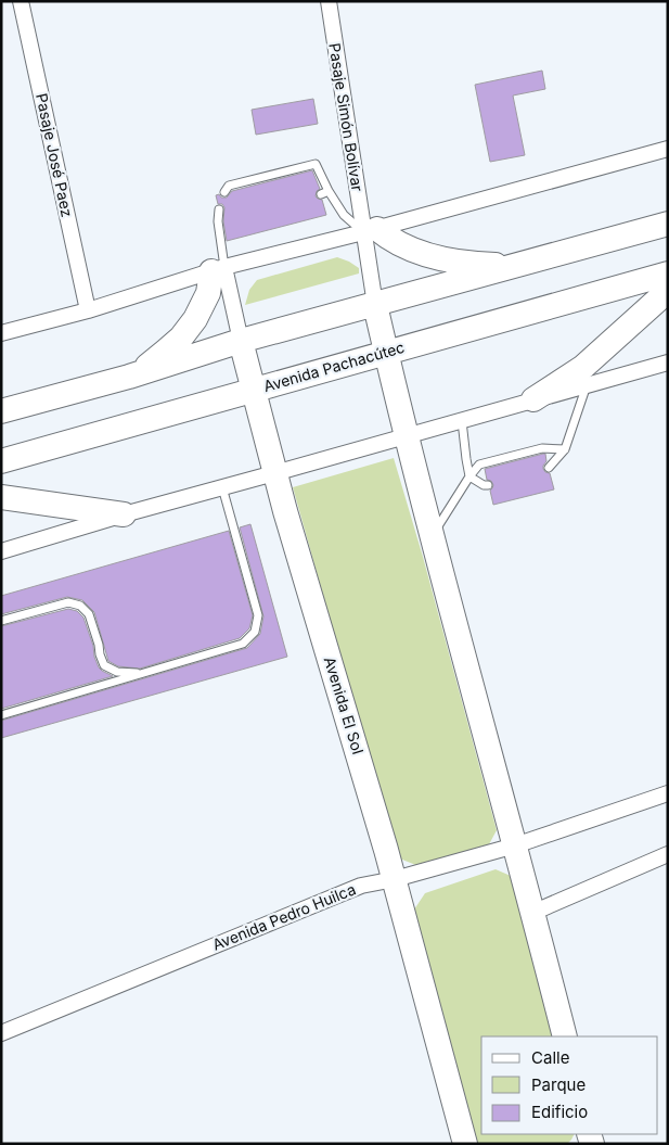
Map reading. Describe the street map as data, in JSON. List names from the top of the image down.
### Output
{
  "streets": {
    "main road": ["Avenida Pachacútec", "Avenida El Sol"],
    "street": ["Pasaje Simón Bolívar", "Pasaje José Paez", "Avenida Pedro Huilca"]
  },
  "crossings": [
    ["Avenida Pachacútec", "Avenida El Sol"],
    ["Avenida El Sol", "Avenida Pedro Huilca"]
  ],
  "legend": ["Calle", "Parque", "Edificio"]
}
